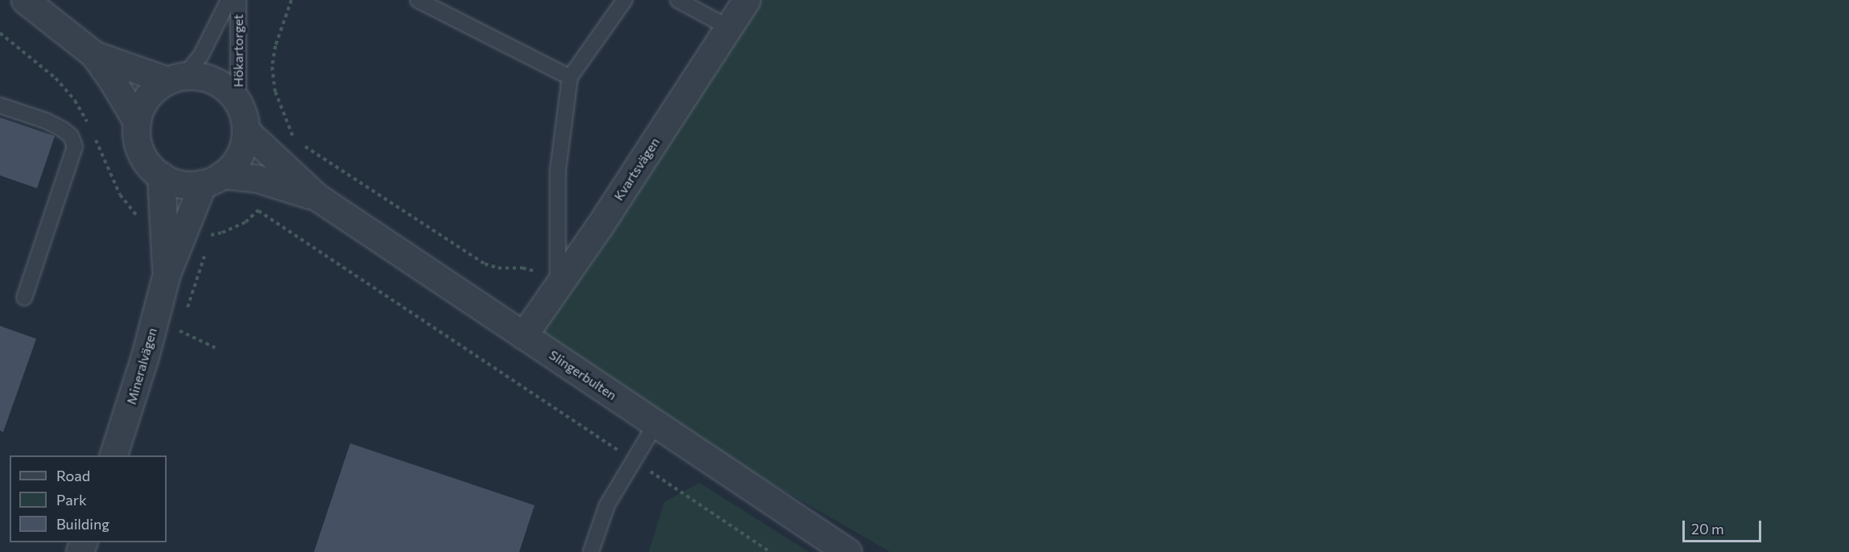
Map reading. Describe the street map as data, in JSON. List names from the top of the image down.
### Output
{
  "streets": {
    "street": ["Kvartsvägen", "Mineralvägen", "Slingerbulten"],
    "lane": ["Hökartorget"]
  },
  "crossings": [
    ["Hökartorget", "Mineralvägen"],
    ["Hökartorget", "Slingerbulten"],
    ["Kvartsvägen", "Slingerbulten"],
    ["Mineralvägen", "Slingerbulten"]
  ],
  "legend": ["Road", "Park", "Building"],
  "scale_bar": "20 m"
}
